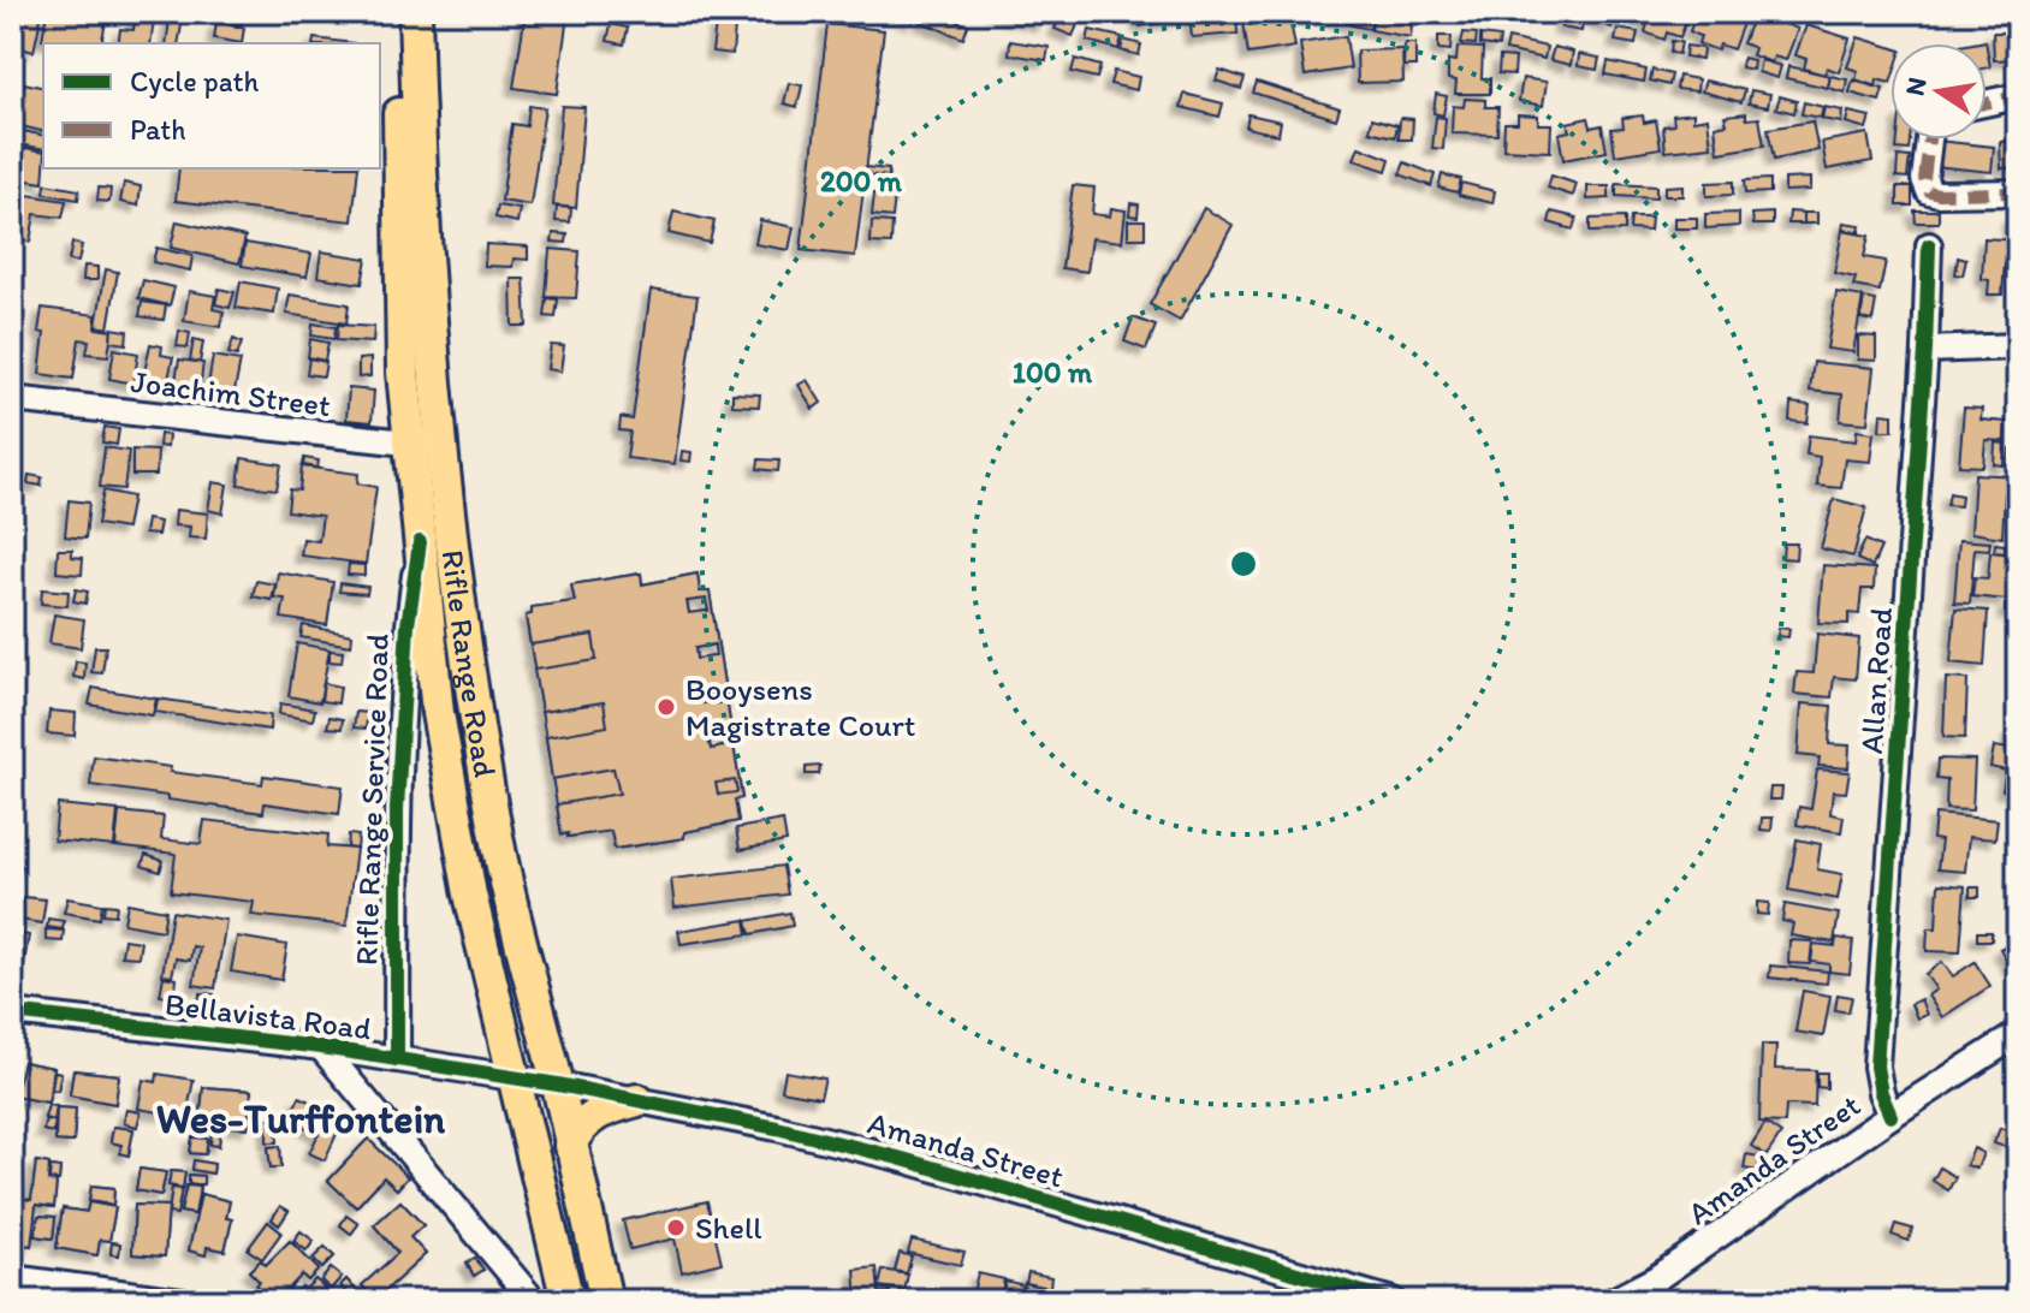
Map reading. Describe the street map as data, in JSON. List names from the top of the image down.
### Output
{
  "streets": {
    "main road": ["Rifle Range Road"],
    "street": [
      "Joachim Street",
      "Allan Road",
      "Rifle Range Service Road",
      "Bellavista Road",
      "Amanda Street"
    ]
  },
  "crossings": [
    ["Joachim Street", "Rifle Range Road"],
    ["Rifle Range Road", "Rifle Range Service Road"],
    ["Rifle Range Road", "Bellavista Road"],
    ["Rifle Range Road", "Amanda Street"],
    ["Allan Road", "Amanda Street"],
    ["Rifle Range Service Road", "Bellavista Road"],
    ["Bellavista Road", "Amanda Street"]
  ],
  "districts": ["Wes-Turffontein"],
  "places": ["Booysens Magistrate Court", "Shell"],
  "legend": ["Cycle path", "Path"],
  "north": "left",
  "rings": ["200 m", "100 m"]
}
